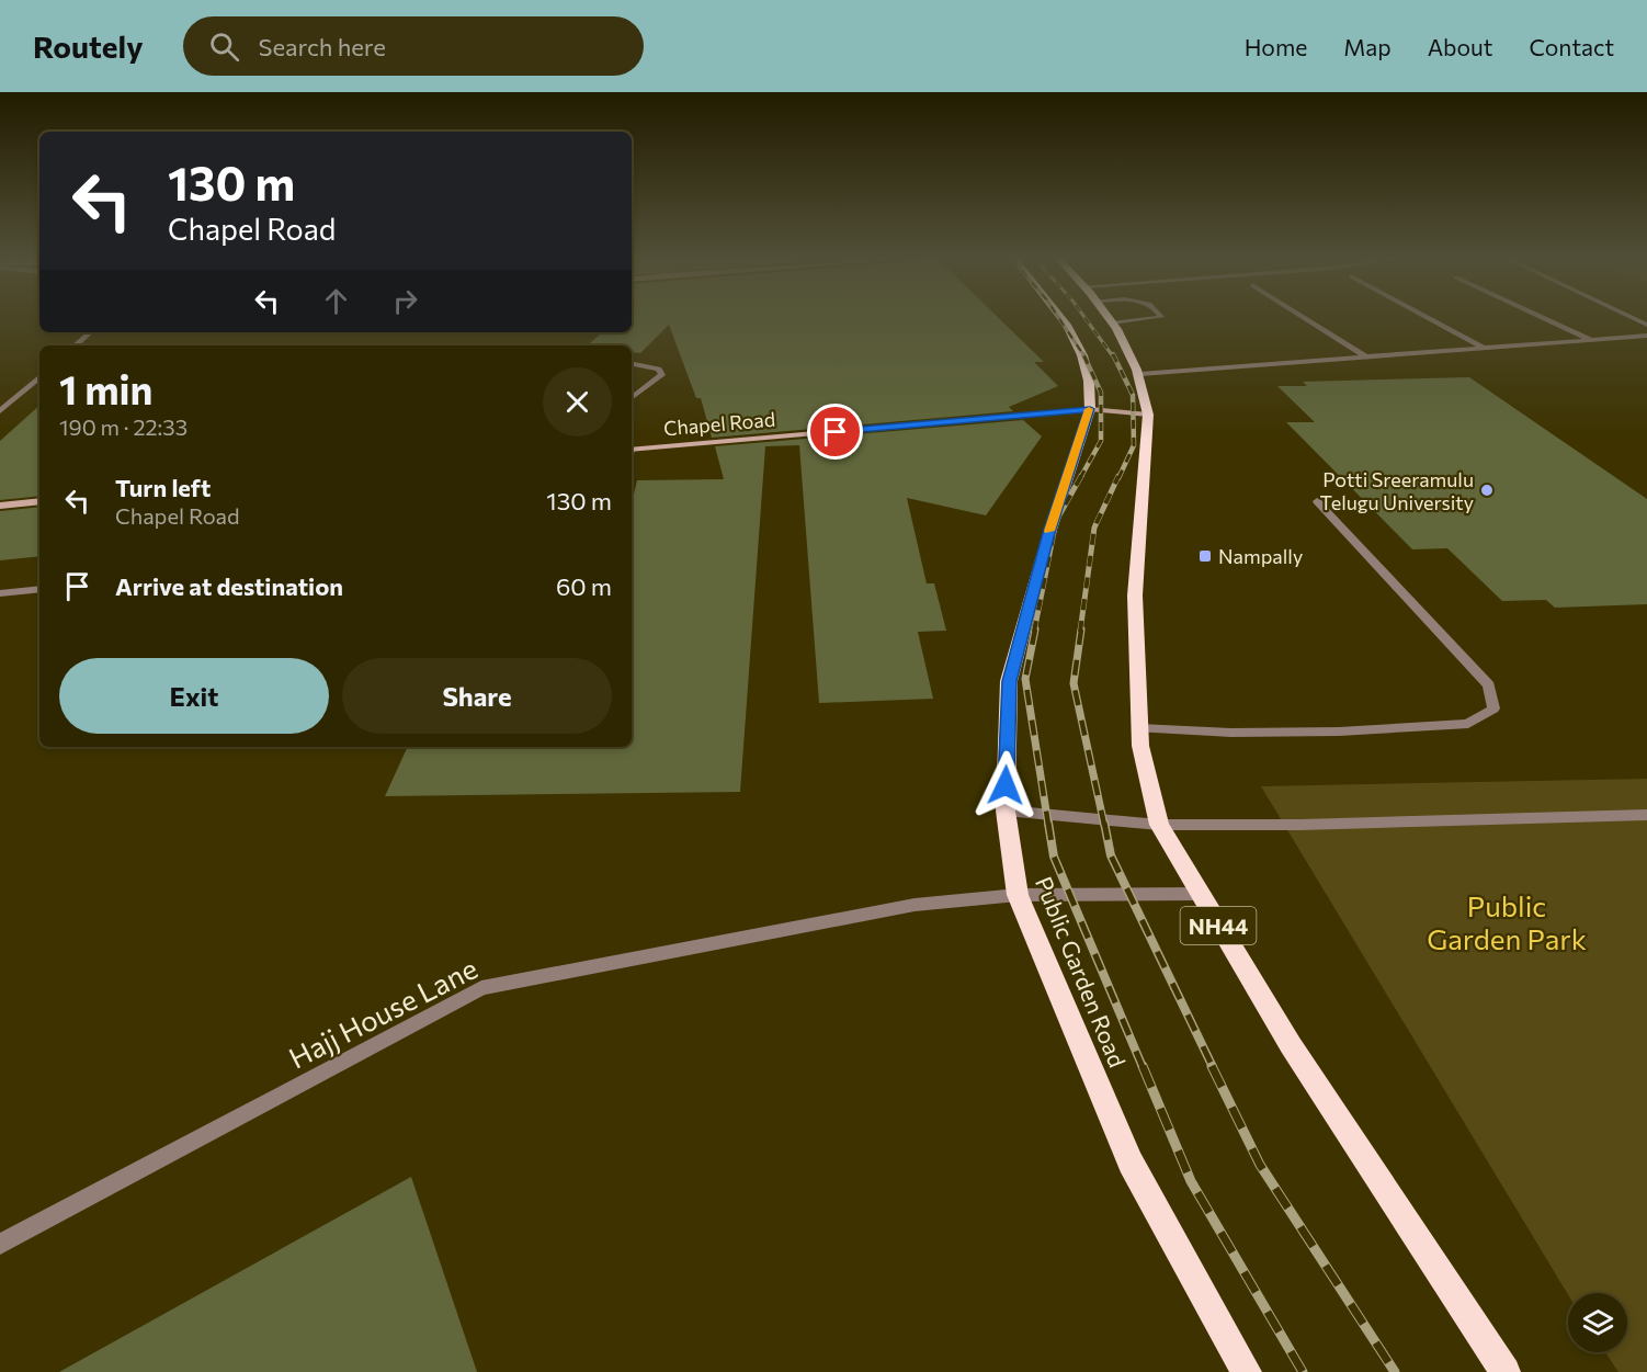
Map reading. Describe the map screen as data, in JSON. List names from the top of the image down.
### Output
{
  "streets": {
    "highway": ["NH44", "Public Garden Road"],
    "main road": ["Chapel Road"],
    "street": ["Hajj House Lane"]
  },
  "crossings": [
    ["Chapel Road", "NH44"],
    ["Chapel Road", "Public Garden Road"],
    ["NH44", "Hajj House Lane"],
    ["Public Garden Road", "Hajj House Lane"]
  ],
  "parks": ["Public Garden Park"],
  "places": {
    "other": ["Potti Sreeramulu Telugu University"],
    "transit": ["Nampally"]
  },
  "page": {
    "header": "Routely",
    "search": "Search here",
    "nav": [
      "Home",
      "Map",
      "About",
      "Contact"
    ],
    "turn": ["130 m", "Chapel Road"],
    "heading": ["1 min", "190 m · 22:33"],
    "list": [
      {
        "name": "Turn left",
        "note": "Chapel Road",
        "value": "130 m"
      },
      {
        "name": "Arrive at destination",
        "value": "60 m"
      }
    ],
    "buttons": ["Exit", "Share"]
  }
}
